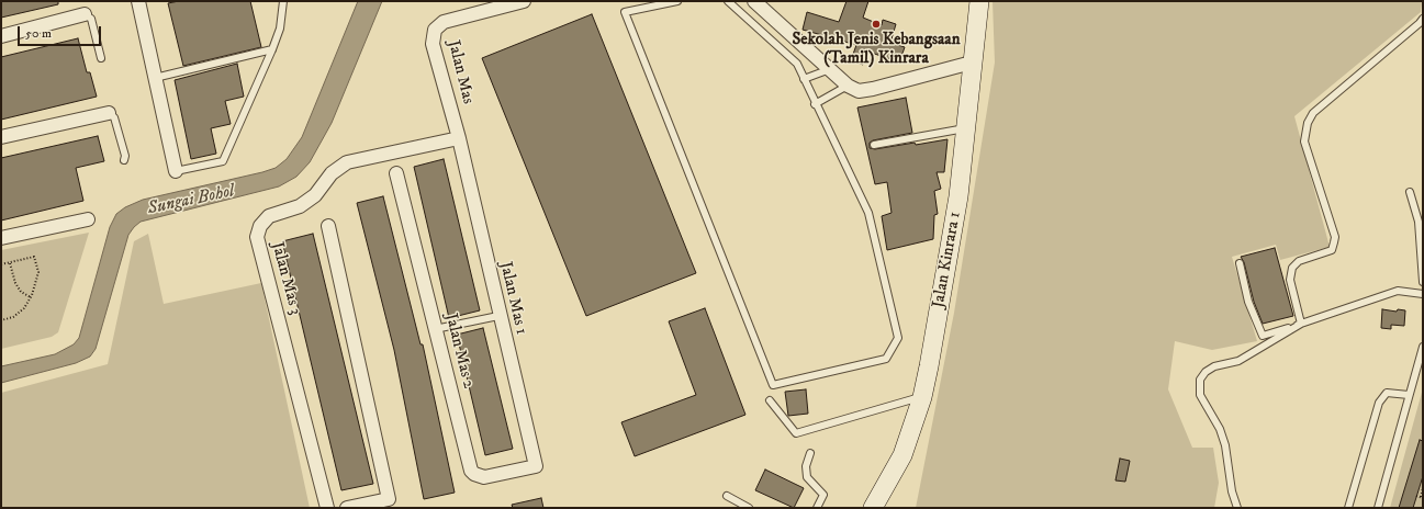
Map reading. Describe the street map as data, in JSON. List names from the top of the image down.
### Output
{
  "streets": {
    "street": [
      "Jalan Mas",
      "Jalan Kinrara 1",
      "Jalan Mas 3",
      "Jalan Mas 1",
      "Jalan Mas 2"
    ]
  },
  "crossings": [
    ["Jalan Mas", "Jalan Mas 3"],
    ["Jalan Mas", "Jalan Mas 1"],
    ["Jalan Mas 3", "Jalan Mas 1"],
    ["Jalan Mas 1", "Jalan Mas 2"]
  ],
  "water": ["Sungai Bohol"],
  "places": ["Sekolah Jenis Kebangsaan (Tamil) Kinrara"],
  "scale_bar": "50 m"
}
